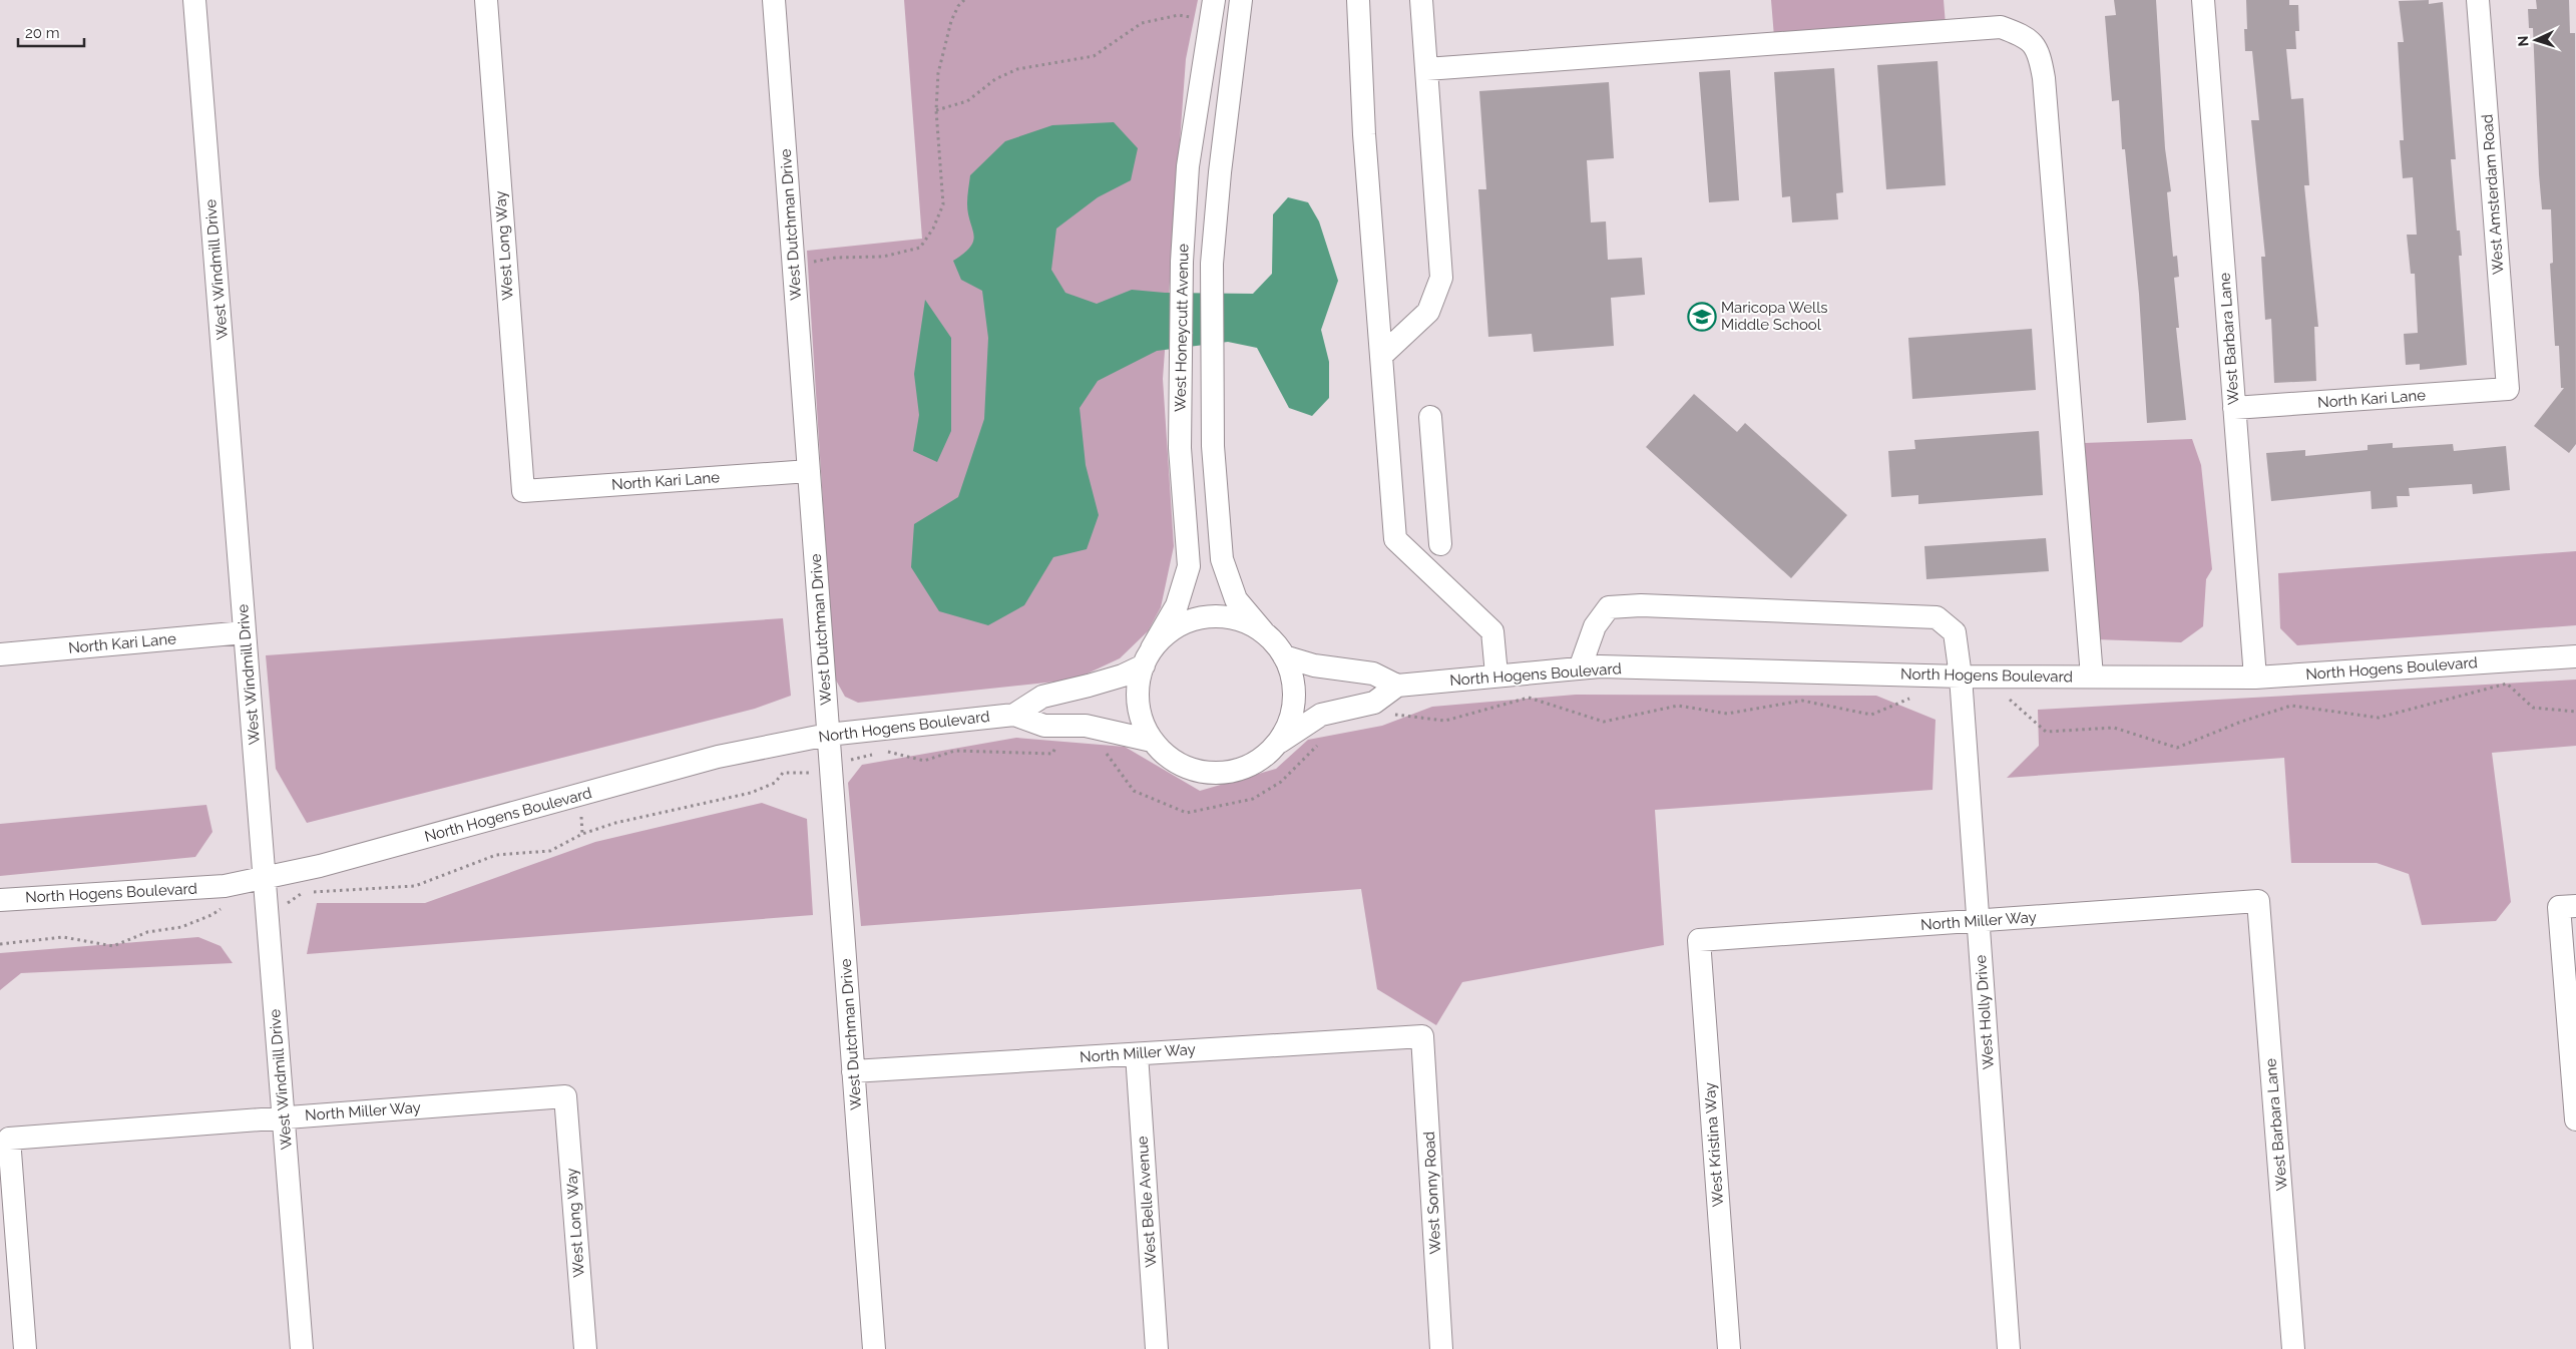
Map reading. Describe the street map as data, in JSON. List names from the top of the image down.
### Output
{
  "streets": {
    "street": [
      "West Amsterdam Road",
      "West Dutchman Drive",
      "West Long Way",
      "West Windmill Drive",
      "West Honeycutt Avenue",
      "West Barbara Lane",
      "North Kari Lane",
      "North Hogens Boulevard",
      "North Miller Way",
      "West Holly Drive",
      "West Kristina Way",
      "West Sonny Road",
      "West Belle Avenue"
    ]
  },
  "crossings": [
    ["West Amsterdam Road", "North Kari Lane"],
    ["West Dutchman Drive", "North Kari Lane"],
    ["West Dutchman Drive", "North Hogens Boulevard"],
    ["West Dutchman Drive", "North Miller Way"],
    ["West Long Way", "North Kari Lane"],
    ["West Long Way", "North Miller Way"],
    ["West Windmill Drive", "North Kari Lane"],
    ["West Windmill Drive", "North Hogens Boulevard"],
    ["West Windmill Drive", "North Miller Way"],
    ["West Honeycutt Avenue", "North Hogens Boulevard"],
    ["West Barbara Lane", "North Kari Lane"],
    ["West Barbara Lane", "North Hogens Boulevard"],
    ["West Barbara Lane", "North Miller Way"],
    ["North Hogens Boulevard", "West Holly Drive"],
    ["North Miller Way", "West Holly Drive"],
    ["North Miller Way", "West Kristina Way"],
    ["North Miller Way", "West Sonny Road"],
    ["North Miller Way", "West Belle Avenue"]
  ],
  "places": {
    "school or university": ["Maricopa Wells Middle School"]
  },
  "scale_bar": "20 m",
  "north": "left"
}
